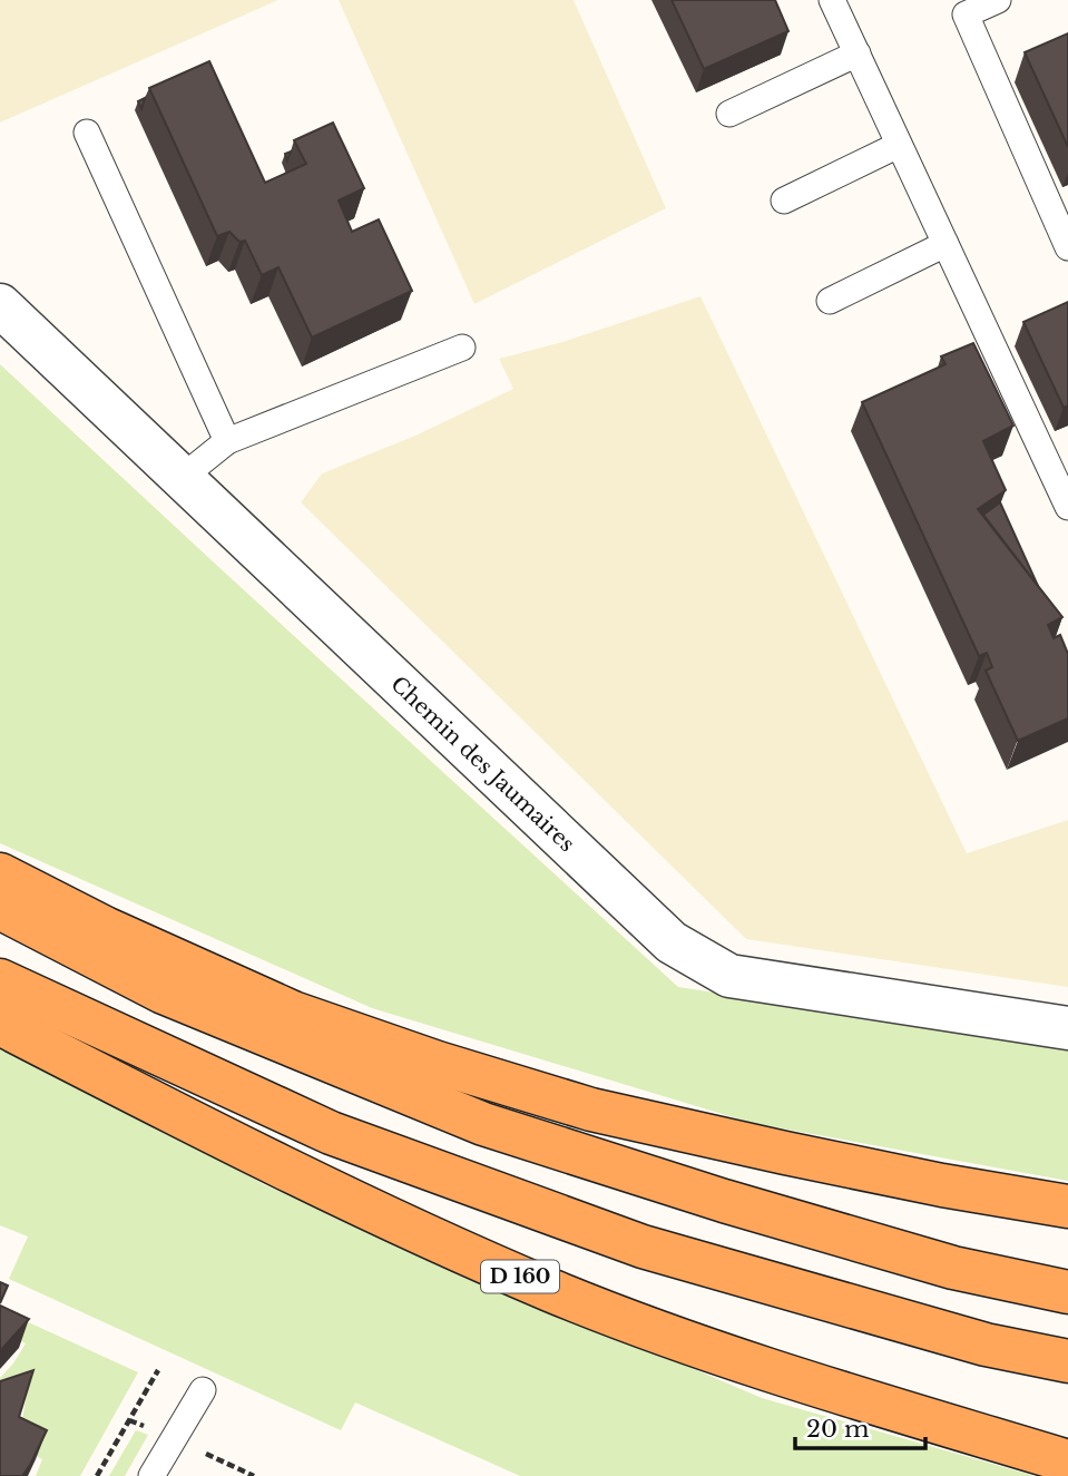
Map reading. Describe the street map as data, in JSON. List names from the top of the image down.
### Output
{
  "streets": {
    "highway": ["D 160"],
    "street": ["Chemin des Jaumaires"]
  },
  "scale_bar": "20 m"
}
